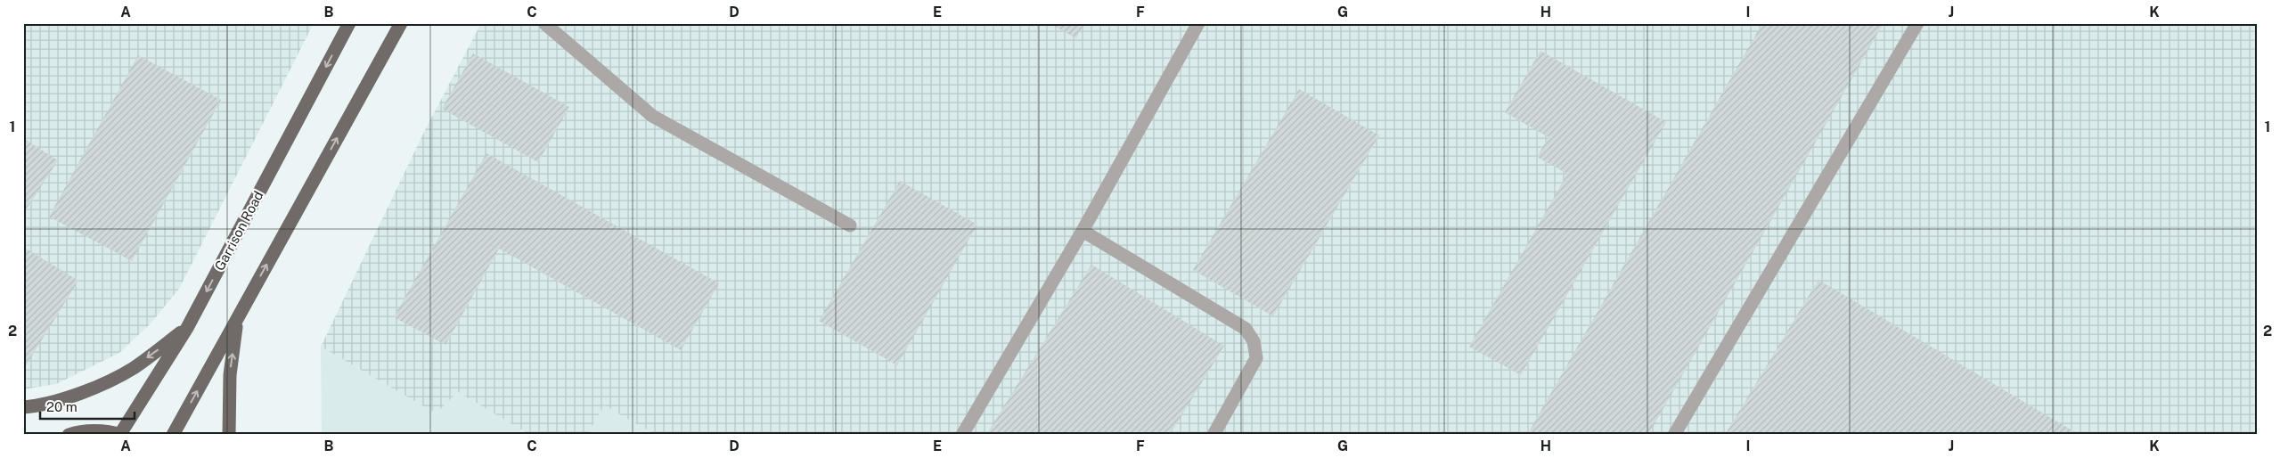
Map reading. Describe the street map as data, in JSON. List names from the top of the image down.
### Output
{
  "streets": {
    "main road": ["Garrison Road"]
  },
  "scale_bar": "20 m",
  "grid": {
    "columns": [
      "A",
      "B",
      "C",
      "D",
      "E",
      "F",
      "G",
      "H",
      "I",
      "J",
      "K"
    ],
    "rows": ["1", "2"]
  }
}
